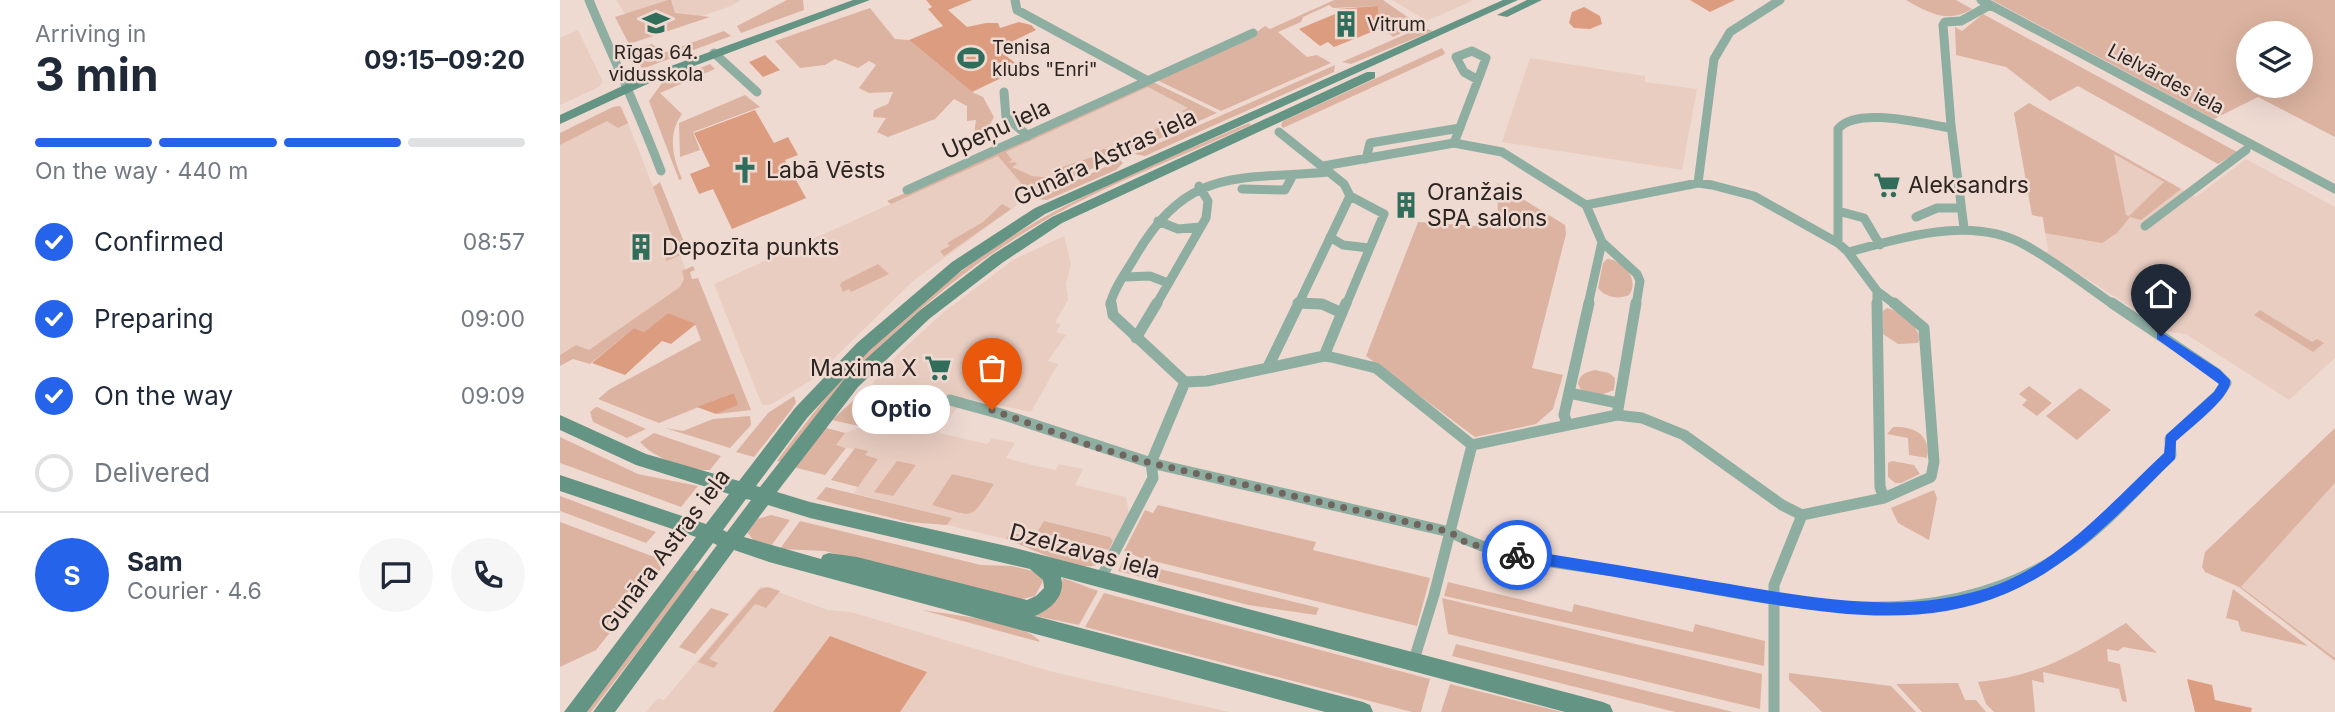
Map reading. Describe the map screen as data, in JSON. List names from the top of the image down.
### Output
{
  "streets": {
    "main road": ["Gunāra Astras iela", "Dzelzavas iela"],
    "street": ["Lielvārdes iela", "Upeņu iela"]
  },
  "crossings": [
    ["Gunāra Astras iela", "Dzelzavas iela"]
  ],
  "places": {
    "school or university": ["Rīgas 64. vidusskola"],
    "building": ["Vitrum", "Oranžais SPA salons", "Depozīta punkts"],
    "sports": ["Tenisa klubs \"Enri\""],
    "church": ["Labā Vēsts"],
    "supermarket": ["Aleksandrs", "Maxima X"],
    "other": ["Optio"]
  },
  "page": {
    "heading": ["3 min", "Arriving in", "09:15–09:20"],
    "panel": ["Sam", "Courier · 4.6"],
    "bar": "On the way · 440 m",
    "list": [
      ["Confirmed", "08:57"],
      ["Preparing", "09:00"],
      ["On the way", "09:09"],
      "Delivered"
    ],
    "bubble": "Optio",
    "round": "S"
  }
}
